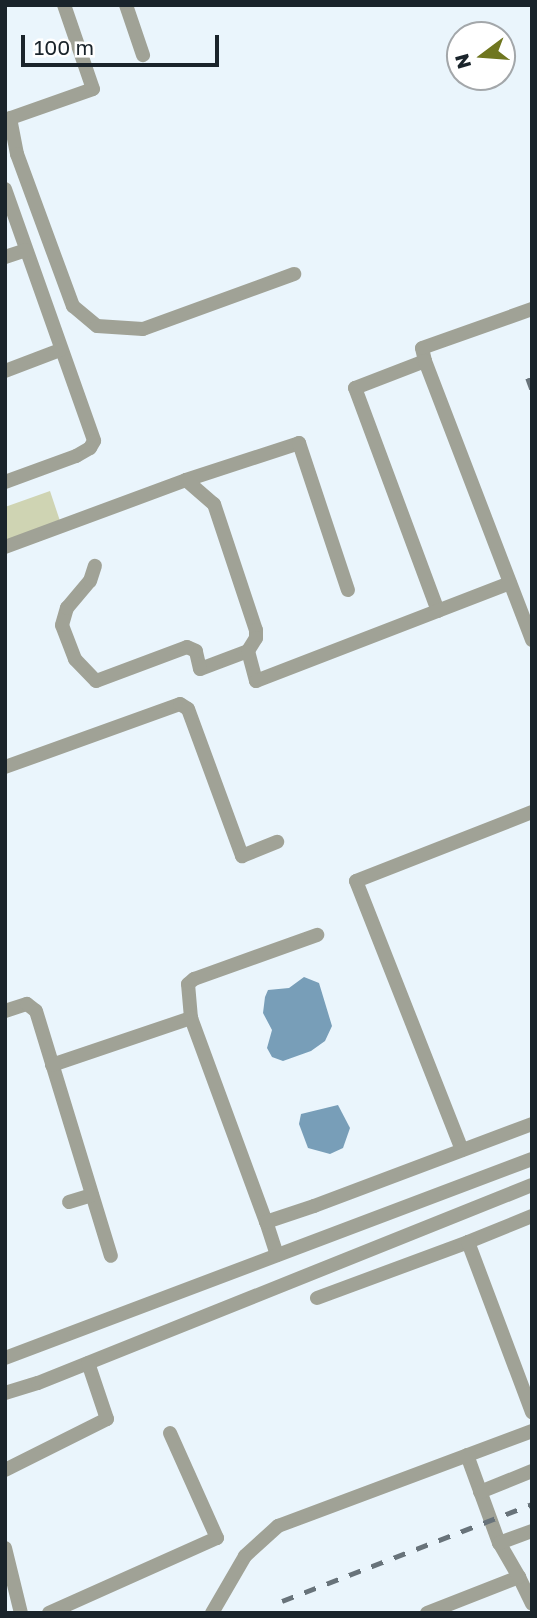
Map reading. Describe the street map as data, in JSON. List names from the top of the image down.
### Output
{
  "scale_bar": "100 m",
  "north": "left"
}
